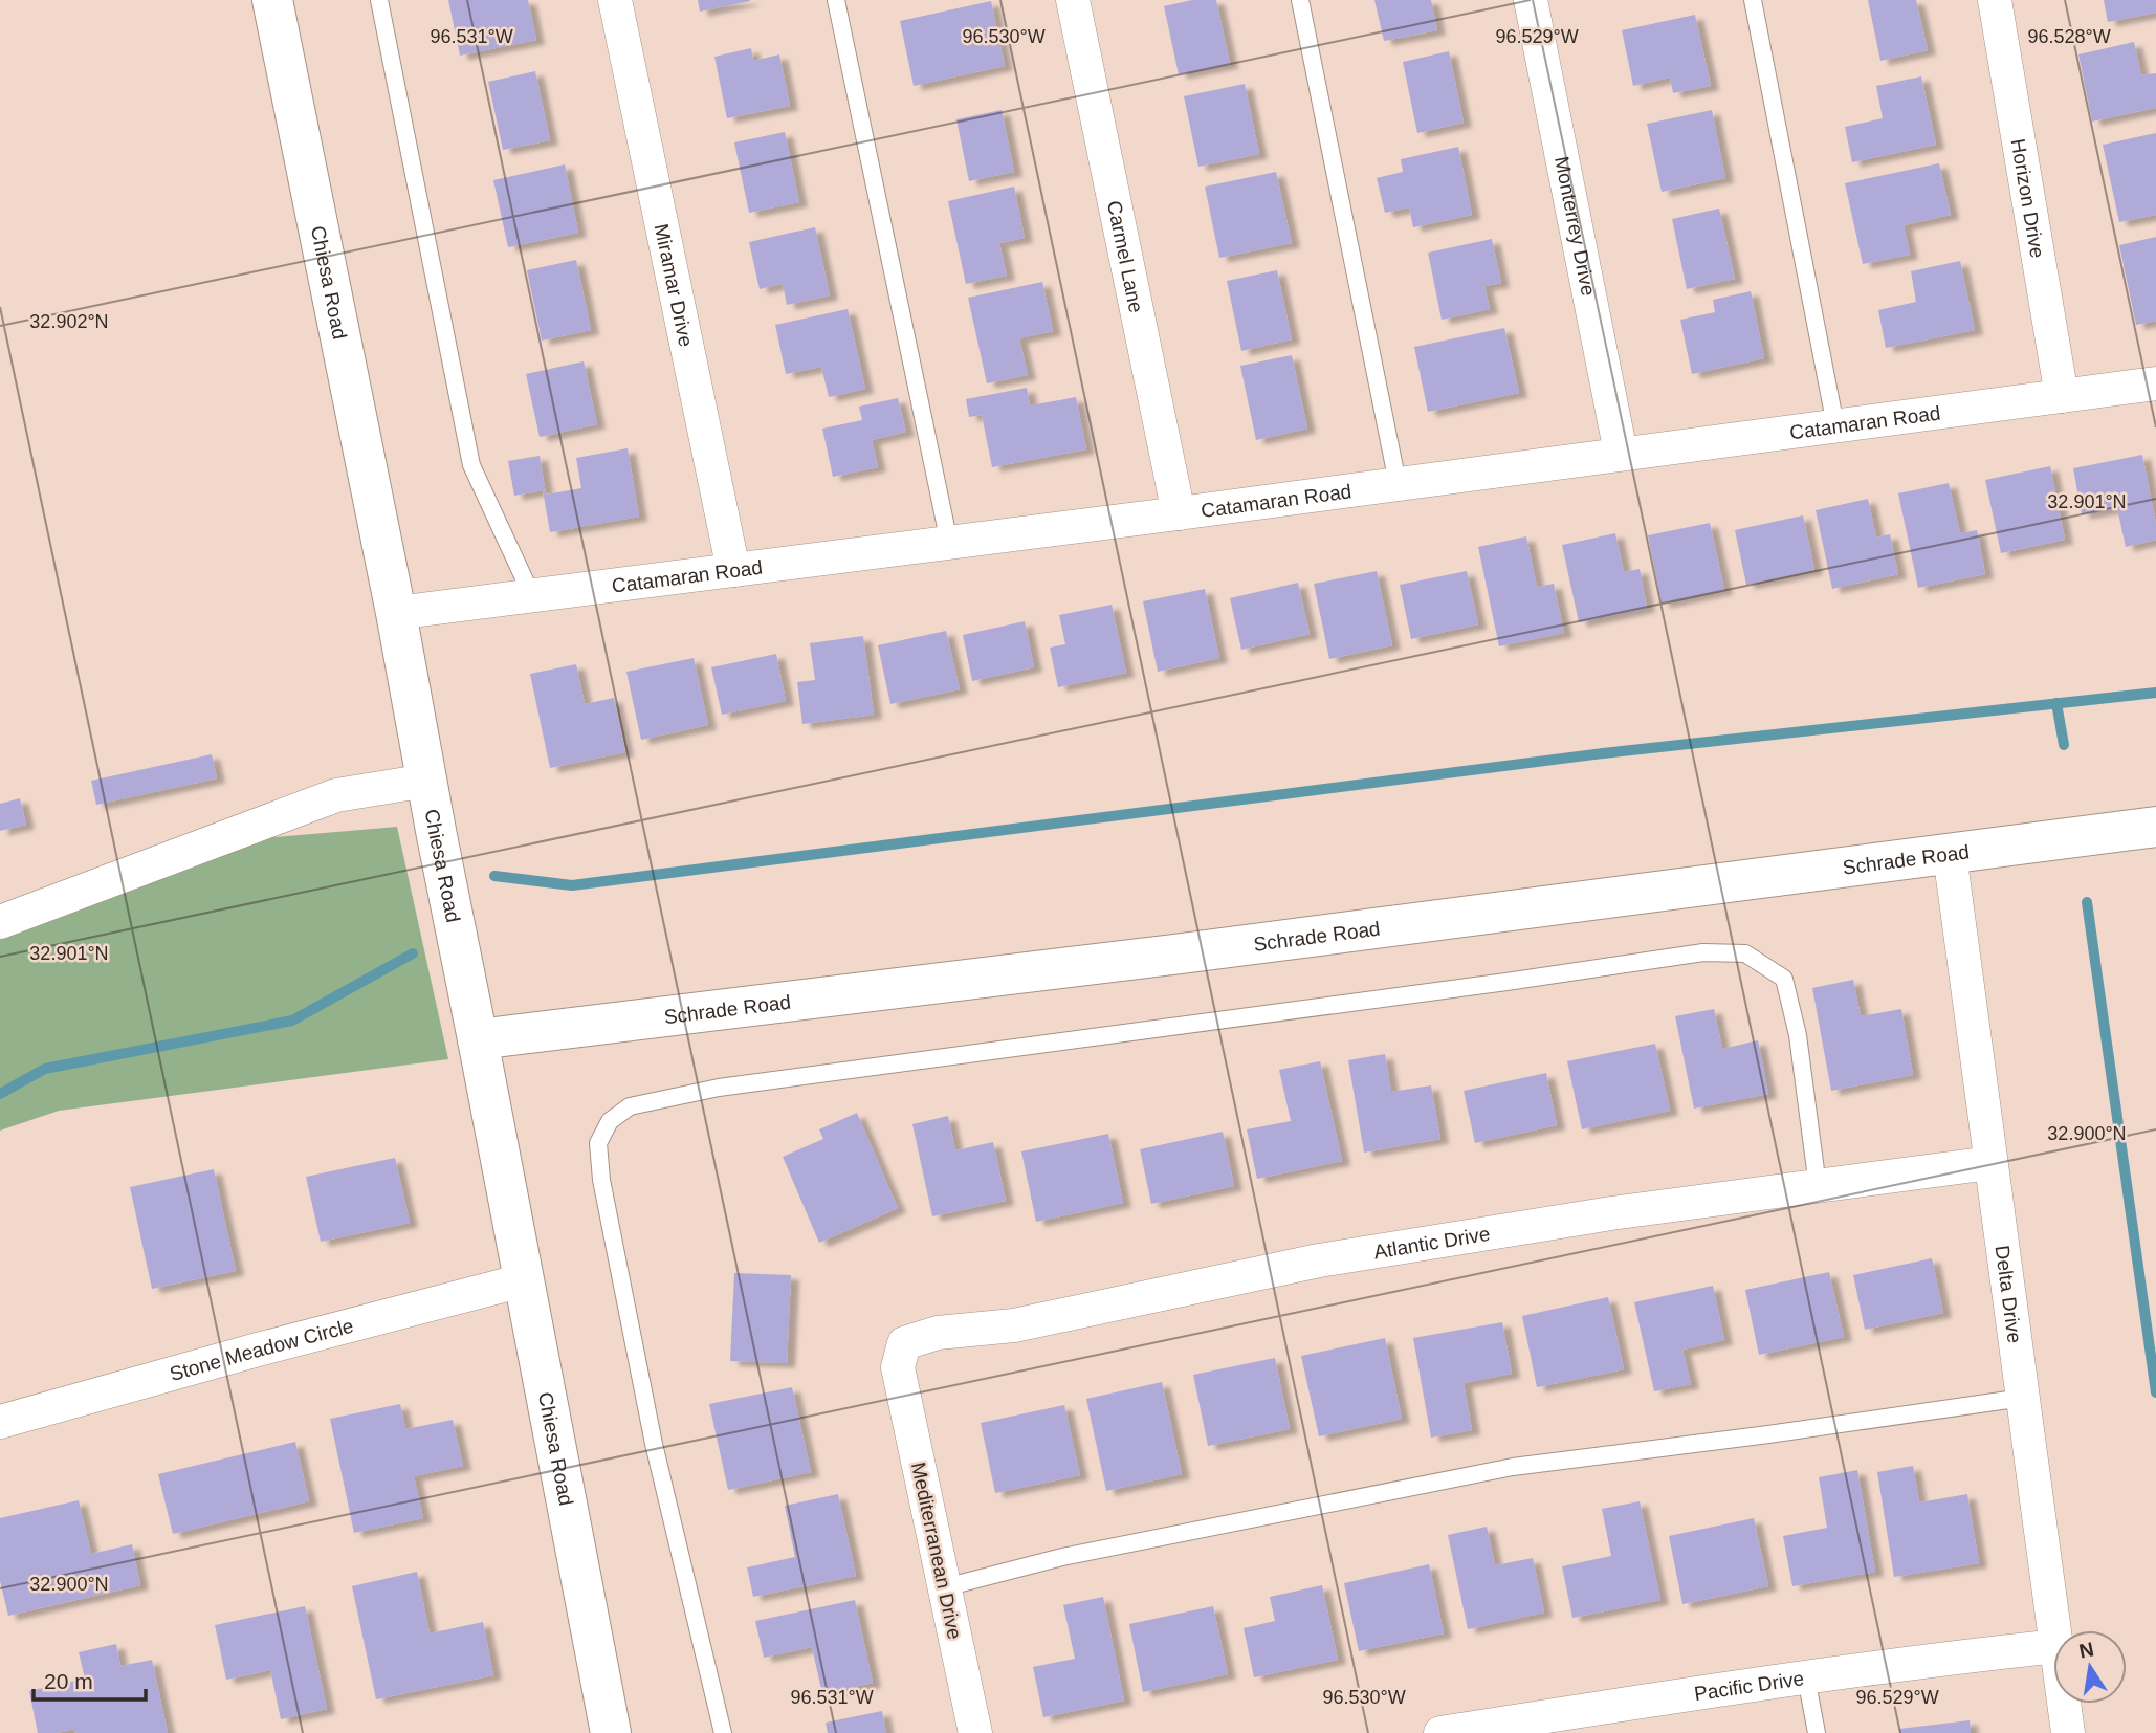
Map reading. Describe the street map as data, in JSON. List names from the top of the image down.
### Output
{
  "streets": {
    "main road": ["Chiesa Road", "Schrade Road"],
    "street": [
      "Horizon Drive",
      "Monterrey Drive",
      "Carmel Lane",
      "Miramar Drive",
      "Catamaran Road",
      "Atlantic Drive",
      "Delta Drive",
      "Stone Meadow Circle",
      "Mediterranean Drive",
      "Pacific Drive"
    ]
  },
  "crossings": [
    ["Horizon Drive", "Catamaran Road"],
    ["Monterrey Drive", "Catamaran Road"],
    ["Carmel Lane", "Catamaran Road"],
    ["Chiesa Road", "Catamaran Road"],
    ["Chiesa Road", "Schrade Road"],
    ["Chiesa Road", "Stone Meadow Circle"],
    ["Miramar Drive", "Catamaran Road"],
    ["Schrade Road", "Delta Drive"],
    ["Atlantic Drive", "Delta Drive"],
    ["Atlantic Drive", "Mediterranean Drive"]
  ],
  "scale_bar": "20 m",
  "north": "top",
  "coordinates": [
    "96.531°W",
    "96.530°W",
    "96.529°W",
    "96.528°W",
    "32.902°N",
    "32.901°N",
    "32.900°N"
  ]
}
